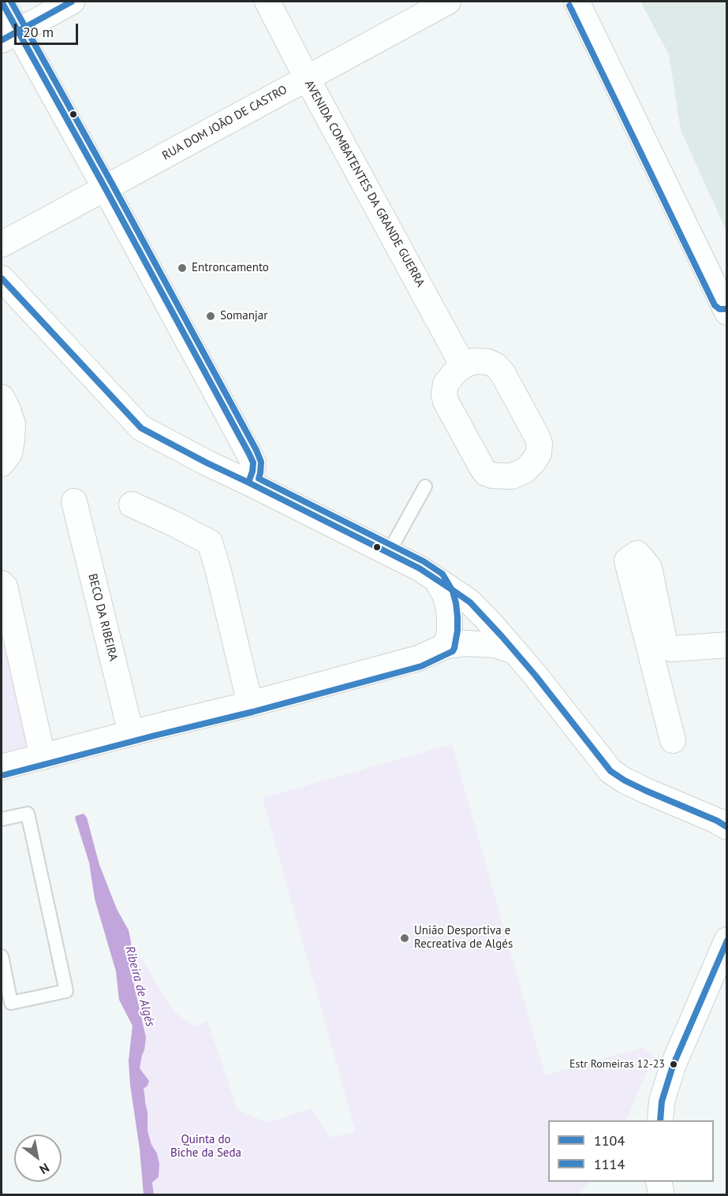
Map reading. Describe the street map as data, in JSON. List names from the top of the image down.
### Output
{
  "streets": {
    "street": ["RUA DOM JOÃO DE CASTRO", "AVENIDA COMBATENTES DA GRANDE GUERRA", "BECO DA RIBEIRA"]
  },
  "crossings": [
    ["RUA DOM JOÃO DE CASTRO", "AVENIDA COMBATENTES DA GRANDE GUERRA"]
  ],
  "water": ["Ribeira de Algés"],
  "parks": ["Quinta do Biche da Seda"],
  "places": [
    "Entroncamento",
    "Somanjar",
    "União Desportiva e Recreativa de Algés",
    "Estr Romeiras 12-23"
  ],
  "lines": ["transit line 1104", "transit line 1114"],
  "legend": ["1104", "1114"],
  "scale_bar": "20 m",
  "north": "bottom right"
}
